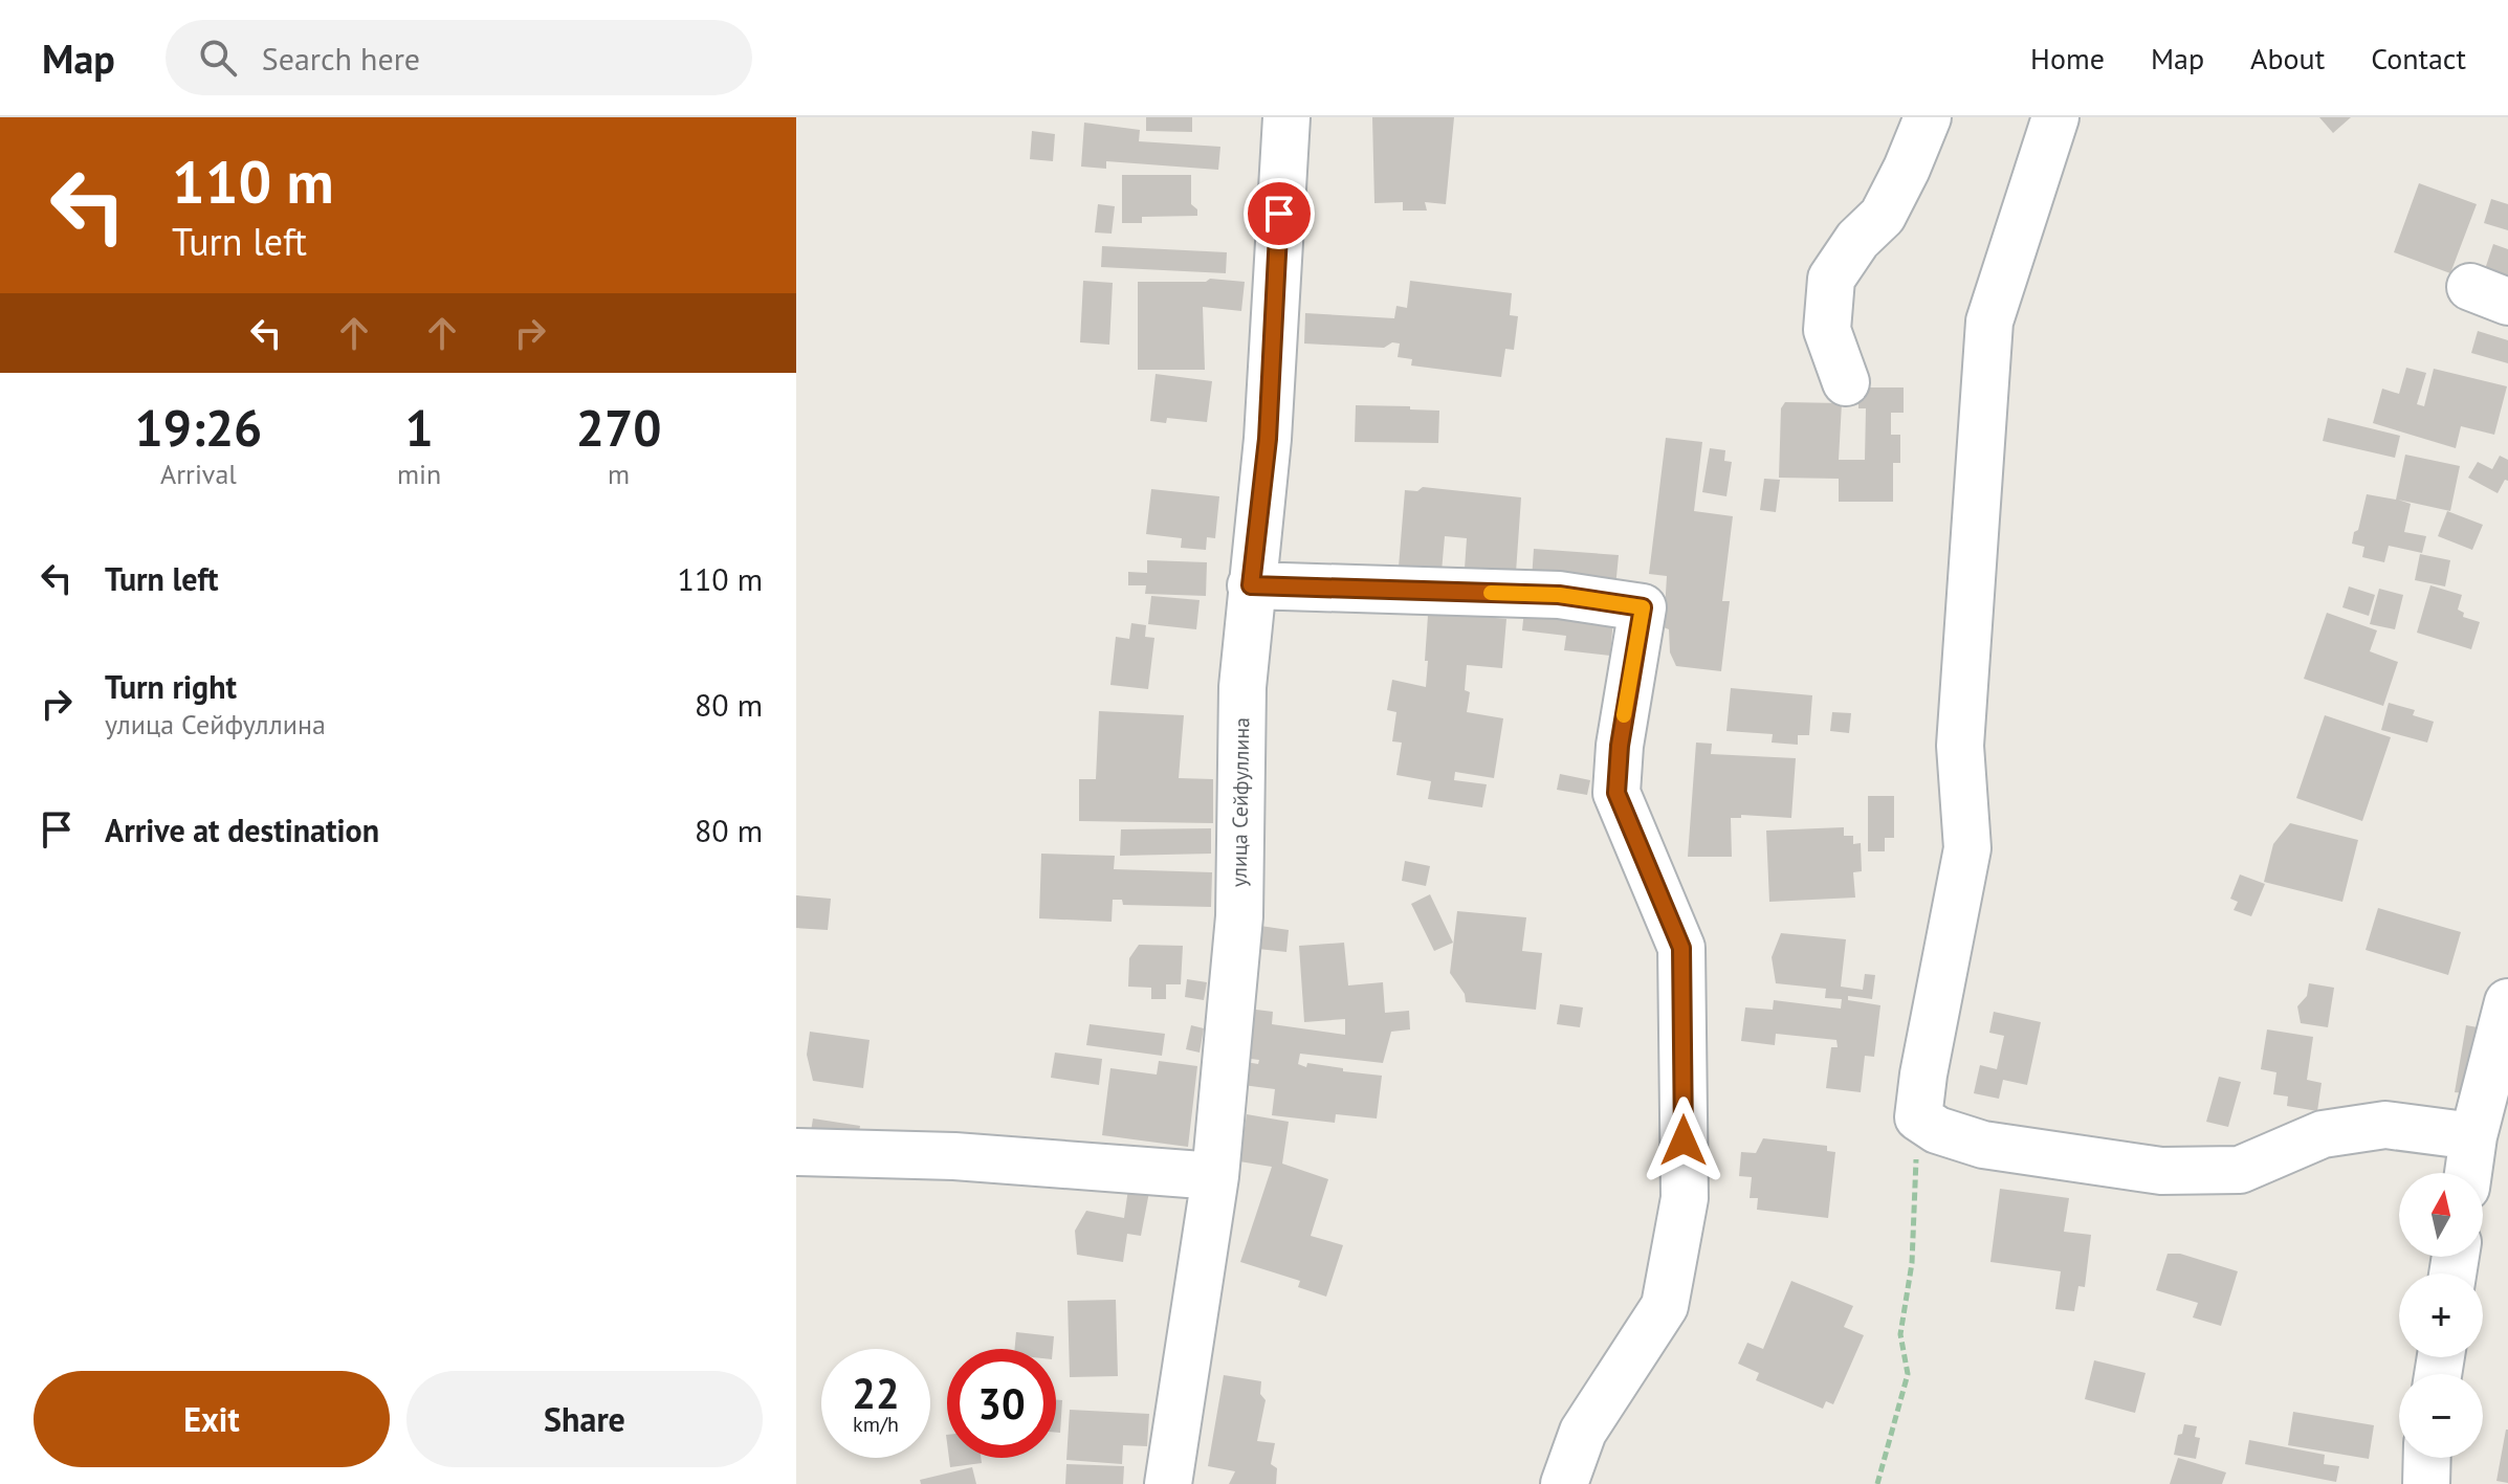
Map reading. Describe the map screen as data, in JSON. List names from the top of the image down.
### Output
{
  "streets": {
    "street": ["улица Сейфуллина"]
  },
  "north": "top",
  "page": {
    "header": "Map",
    "search": "Search here",
    "nav": [
      "Home",
      "Map",
      "About",
      "Contact"
    ],
    "turn": ["110 m", "Turn left"],
    "eta": [
      "19:26",
      "Arrival",
      "1",
      "min",
      "270",
      "m"
    ],
    "list": [
      {
        "name": "Turn left",
        "value": "110 m"
      },
      {
        "name": "Turn right",
        "note": "улица Сейфуллина",
        "value": "80 m"
      },
      {
        "name": "Arrive at destination",
        "value": "80 m"
      }
    ],
    "map_buttons": ["+", "−"],
    "speed": "22 km/h",
    "limit": "30",
    "buttons": ["Exit", "Share"]
  }
}
